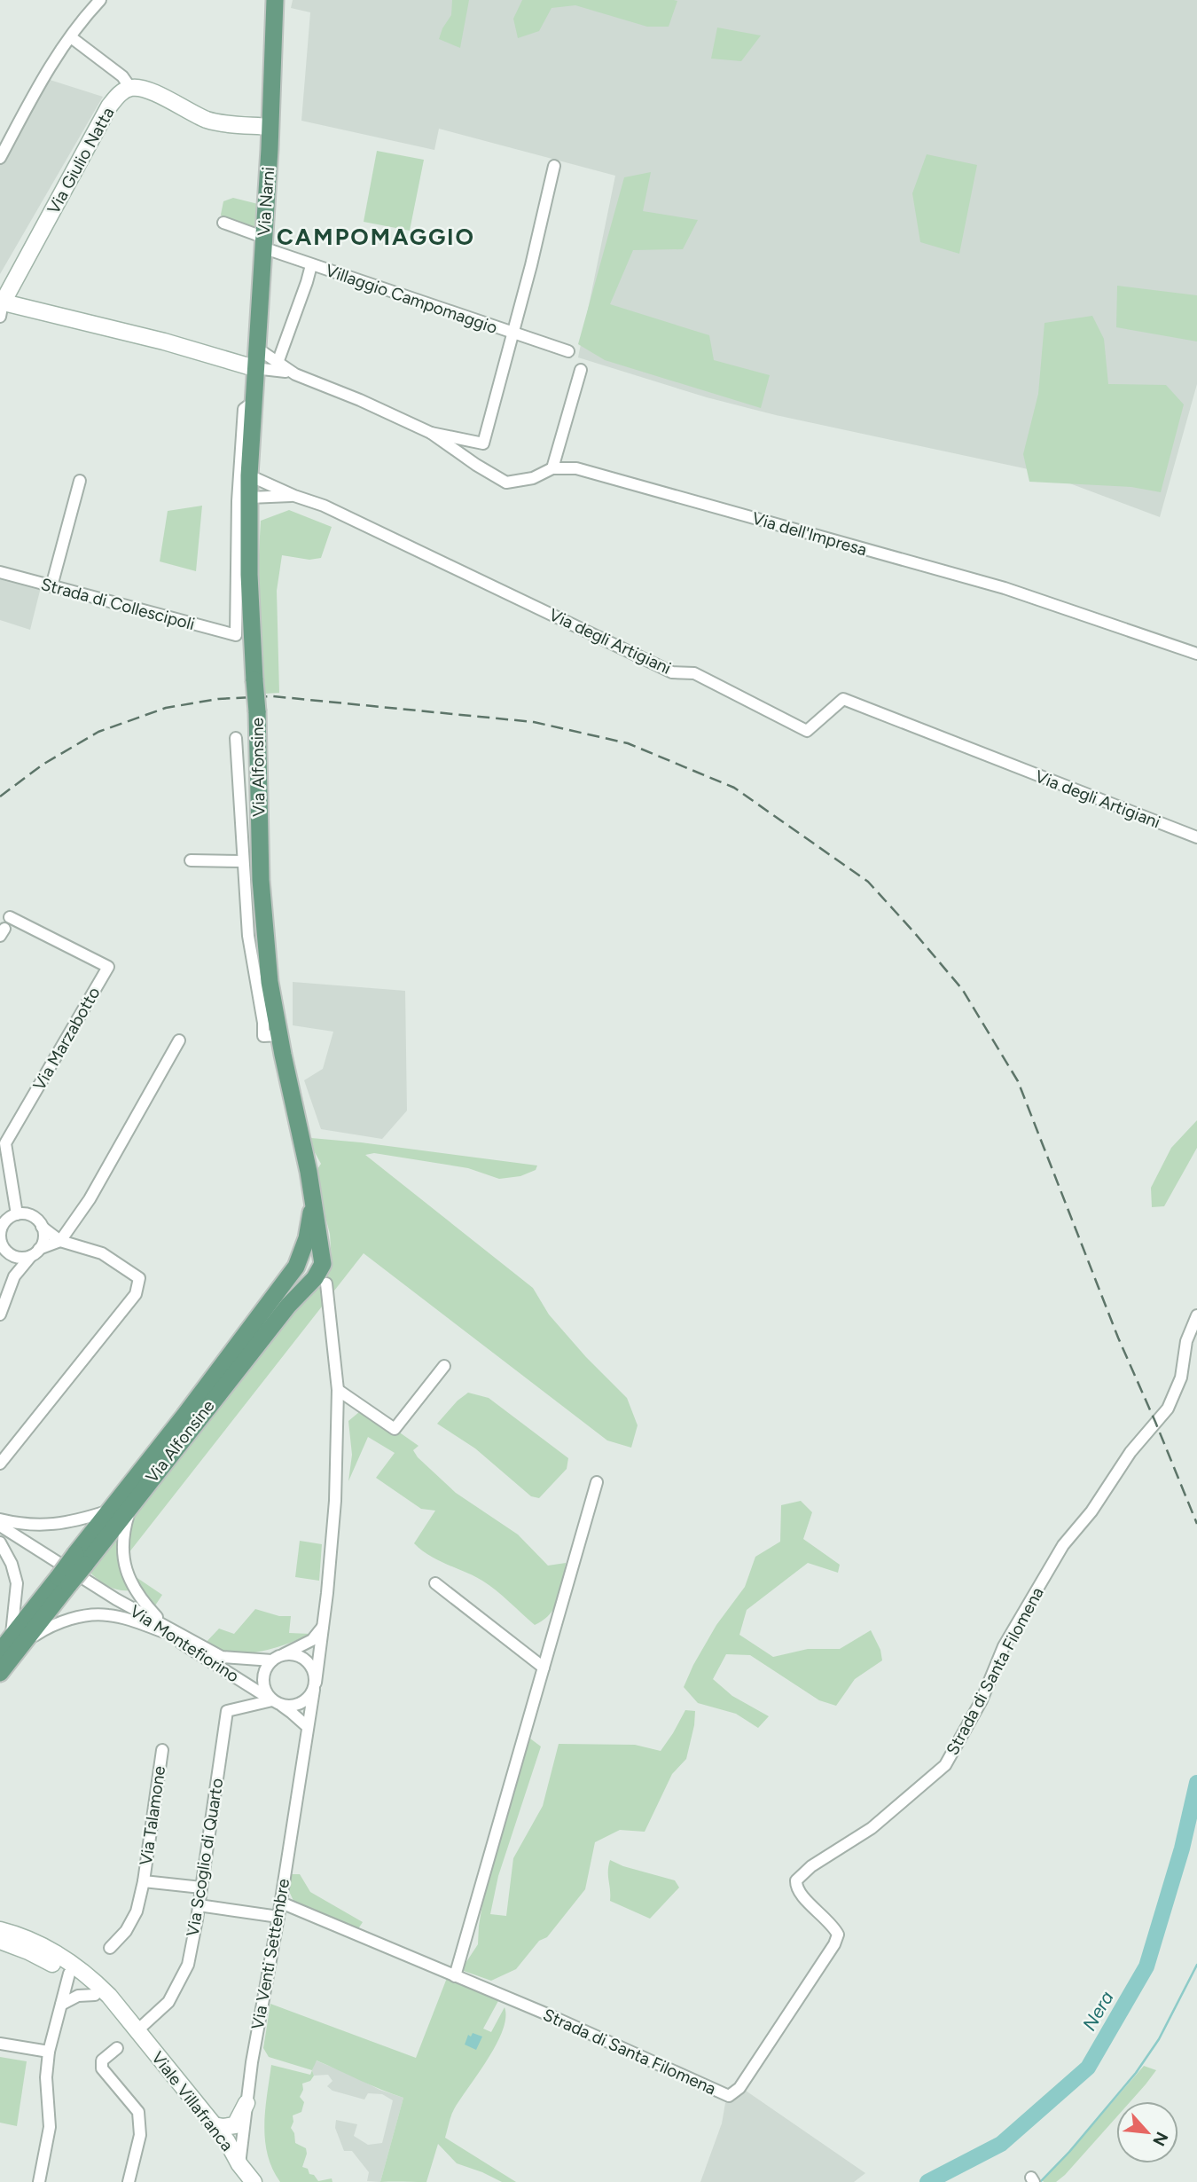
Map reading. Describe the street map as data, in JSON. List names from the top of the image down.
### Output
{
  "streets": {
    "main road": [
      "Via Giulio Natta",
      "Via Narni",
      "Via Alfonsine",
      "Via Venti Settembre",
      "Viale Villafranca"
    ],
    "street": [
      "Villaggio Campomaggio",
      "Via dell'Impresa",
      "Strada di Collescipoli",
      "Via degli Artigiani",
      "Via Marzabotto",
      "Via Montefiorino",
      "Strada di Santa Filomena",
      "Via Talamone",
      "Via Scoglio di Quarto"
    ]
  },
  "crossings": [
    ["Via Narni", "Villaggio Campomaggio"],
    ["Via Narni", "Strada di Collescipoli"],
    ["Via Narni", "Via degli Artigiani"],
    ["Via Narni", "Via Alfonsine"],
    ["Villaggio Campomaggio", "Via dell'Impresa"],
    ["Via degli Artigiani", "Via Alfonsine"],
    ["Via Alfonsine", "Via Venti Settembre"],
    ["Via Montefiorino", "Via Scoglio di Quarto"],
    ["Via Montefiorino", "Via Venti Settembre"],
    ["Strada di Santa Filomena", "Via Venti Settembre"],
    ["Via Talamone", "Via Scoglio di Quarto"],
    ["Via Scoglio di Quarto", "Via Venti Settembre"],
    ["Via Scoglio di Quarto", "Viale Villafranca"],
    ["Via Venti Settembre", "Viale Villafranca"]
  ],
  "districts": ["CAMPOMAGGIO"],
  "water": ["Nera"],
  "north": "bottom right"
}
